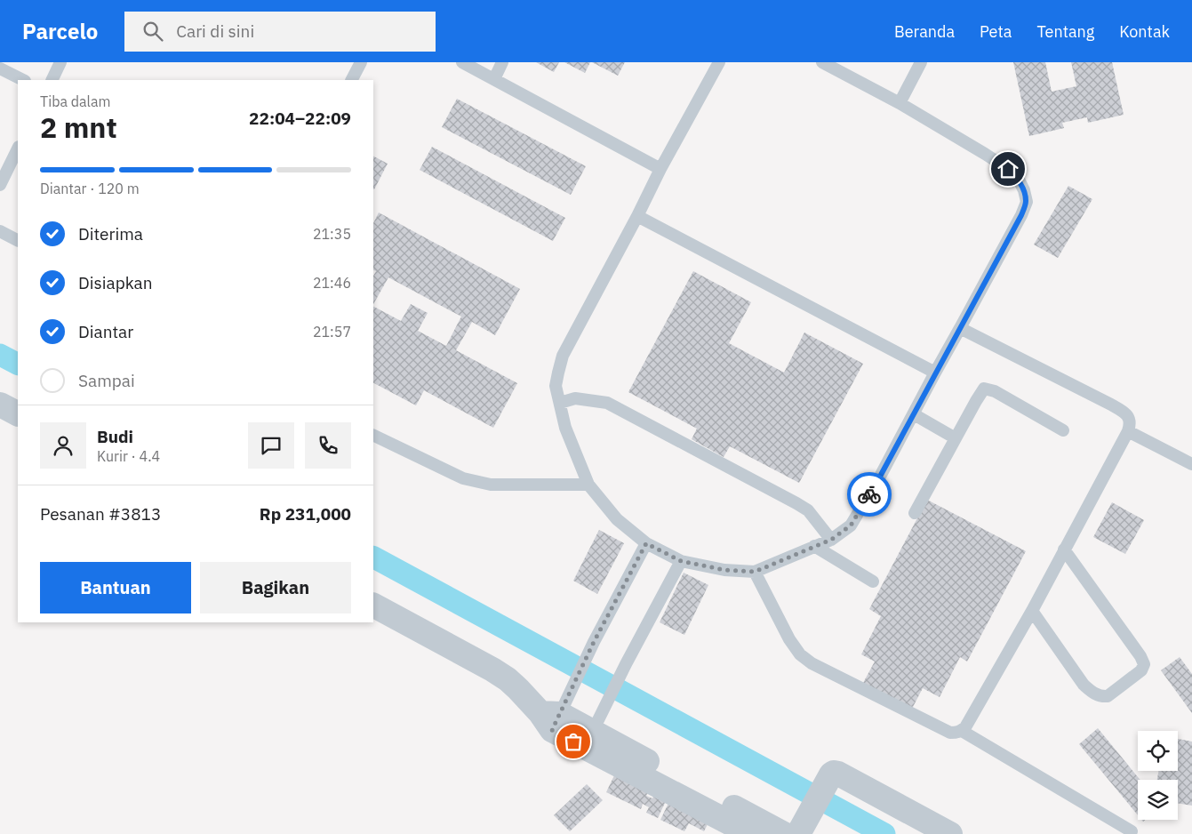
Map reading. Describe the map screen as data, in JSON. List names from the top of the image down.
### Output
{
  "page": {
    "header": "Parcelo",
    "search": "Cari di sini",
    "nav": [
      "Beranda",
      "Peta",
      "Tentang",
      "Kontak"
    ],
    "heading": ["2 mnt", "Tiba dalam", "22:04–22:09"],
    "panel": [
      "Budi",
      "Kurir · 4.4",
      "Pesanan #3813",
      "Rp 231,000"
    ],
    "bar": "Diantar · 120 m",
    "list": [
      ["Diterima", "21:35"],
      ["Disiapkan", "21:46"],
      ["Diantar", "21:57"],
      "Sampai"
    ],
    "buttons": ["Bantuan", "Bagikan"]
  }
}
